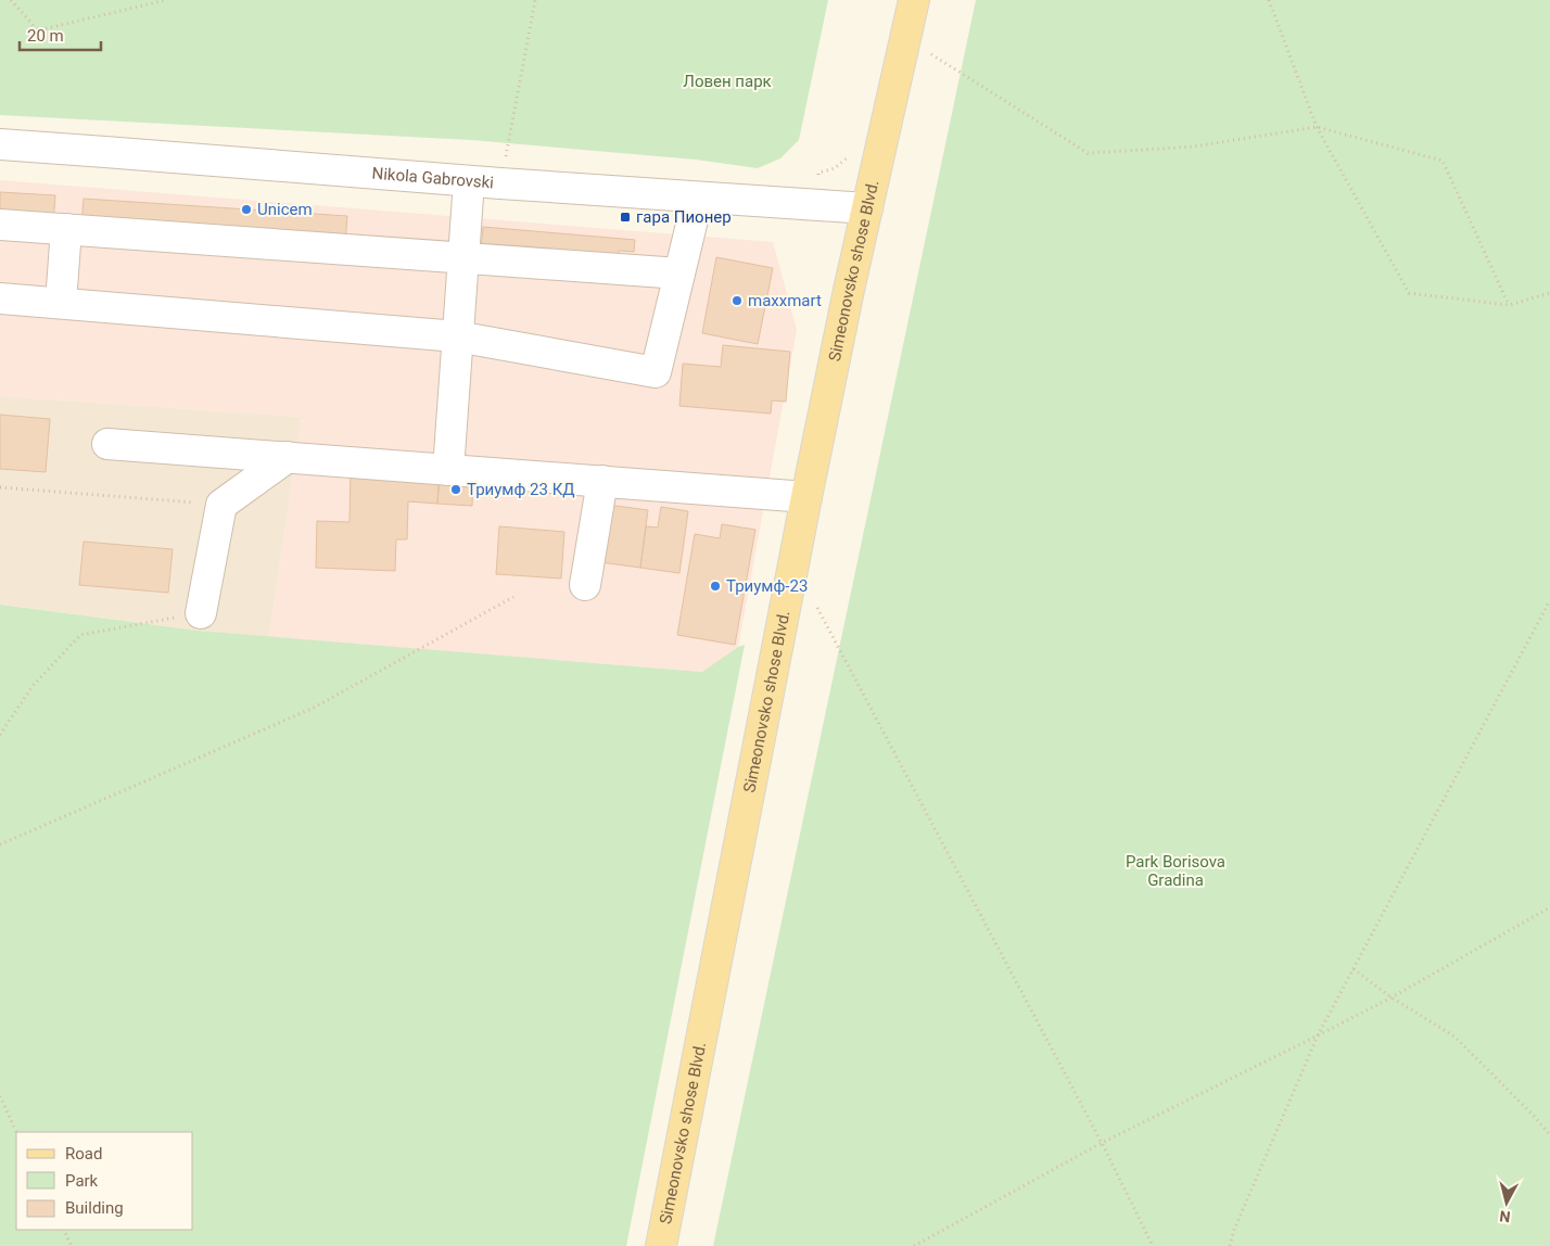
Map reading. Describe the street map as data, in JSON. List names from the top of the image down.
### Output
{
  "streets": {
    "main road": ["Simeonovsko shose Blvd."],
    "street": ["Nikola Gabrovski"]
  },
  "crossings": [
    ["Nikola Gabrovski", "Simeonovsko shose Blvd."]
  ],
  "parks": ["Ловен парк", "Park Borisova Gradina"],
  "places": {
    "other": [
      "Unicem",
      "maxxmart",
      "Триумф 23 КД",
      "Триумф-23"
    ],
    "transit": ["гара Пионер"]
  },
  "legend": ["Road", "Park", "Building"],
  "scale_bar": "20 m",
  "north": "bottom"
}
